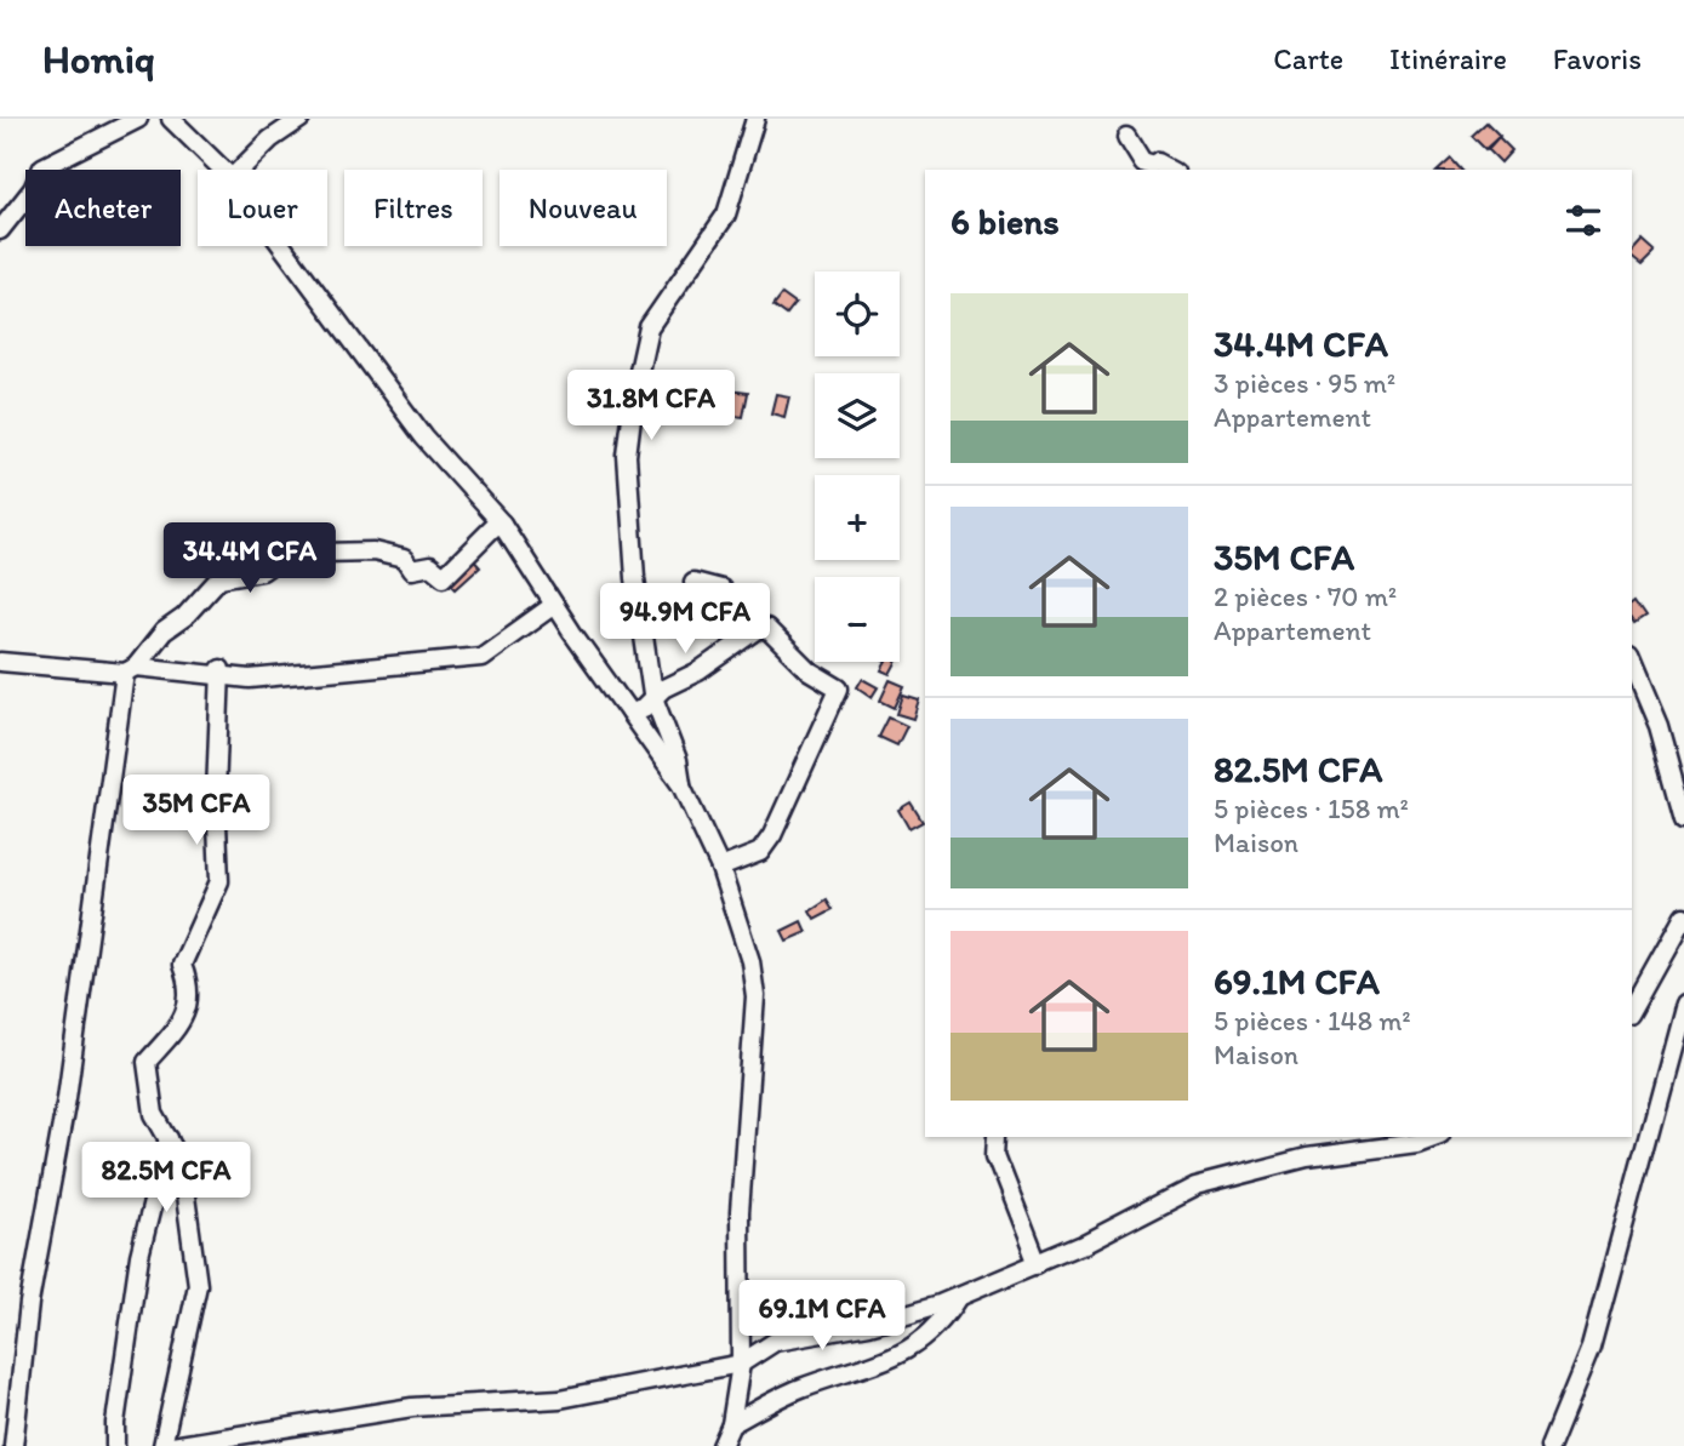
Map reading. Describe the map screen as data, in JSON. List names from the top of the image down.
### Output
{
  "page": {
    "header": "Homiq",
    "nav": ["Carte", "Itinéraire", "Favoris"],
    "chip": [
      "Acheter",
      "Louer",
      "Filtres",
      "Nouveau"
    ],
    "heading": "6 biens",
    "map_buttons": ["+", "−"],
    "list": [
      {
        "name": "34.4M CFA",
        "note": "3 pièces · 95 m² · Appartement"
      },
      {
        "name": "35M CFA",
        "note": "2 pièces · 70 m² · Appartement"
      },
      {
        "name": "82.5M CFA",
        "note": "5 pièces · 158 m² · Maison"
      },
      {
        "name": "69.1M CFA",
        "note": "5 pièces · 148 m² · Maison"
      }
    ],
    "price": [
      "31.8M CFA",
      "34.4M CFA",
      "94.9M CFA",
      "35M CFA",
      "82.5M CFA",
      "69.1M CFA"
    ]
  }
}
